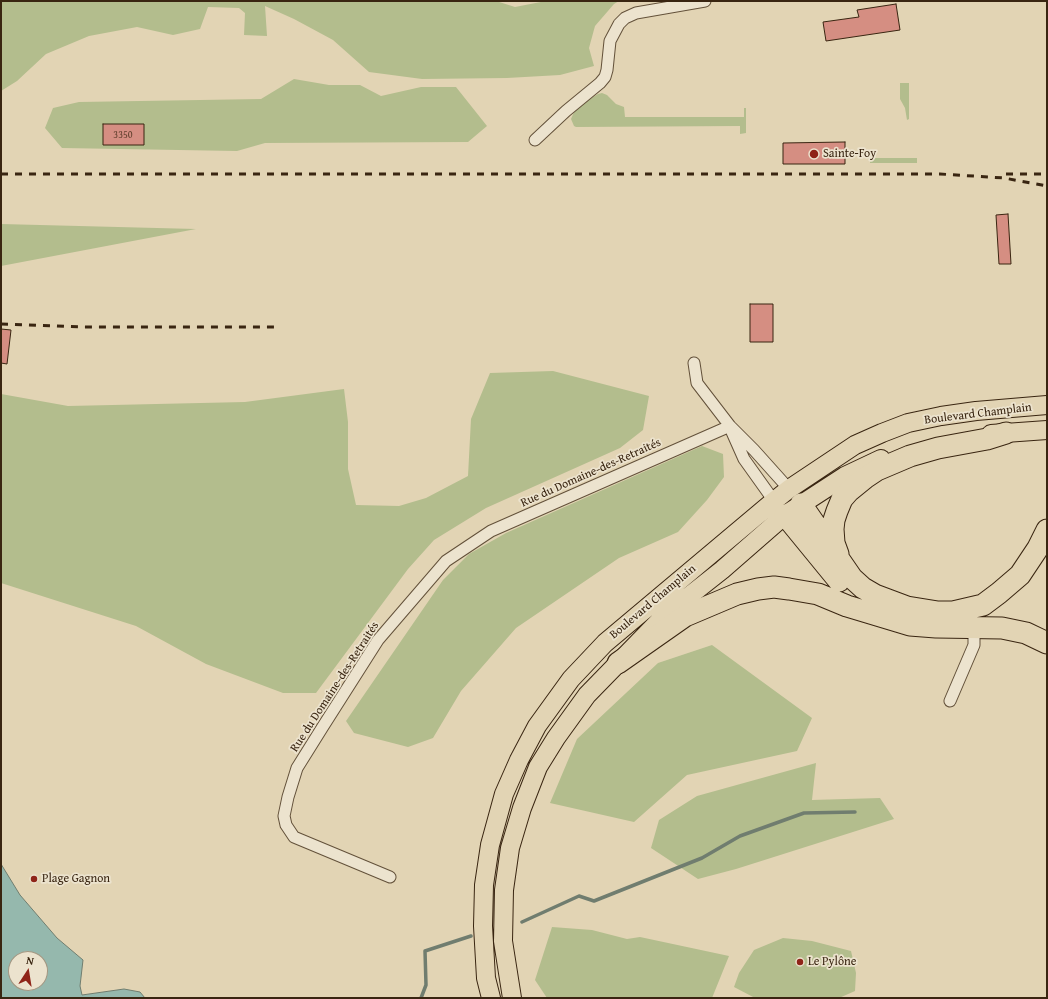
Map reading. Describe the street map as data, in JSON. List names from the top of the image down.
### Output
{
  "streets": {
    "main road": ["Boulevard Champlain"],
    "street": ["Rue du Domaine-des-Retraités"]
  },
  "places": ["Sainte-Foy", "Plage Gagnon", "Le Pylône"],
  "house_numbers": ["3350"],
  "north": "top"
}
